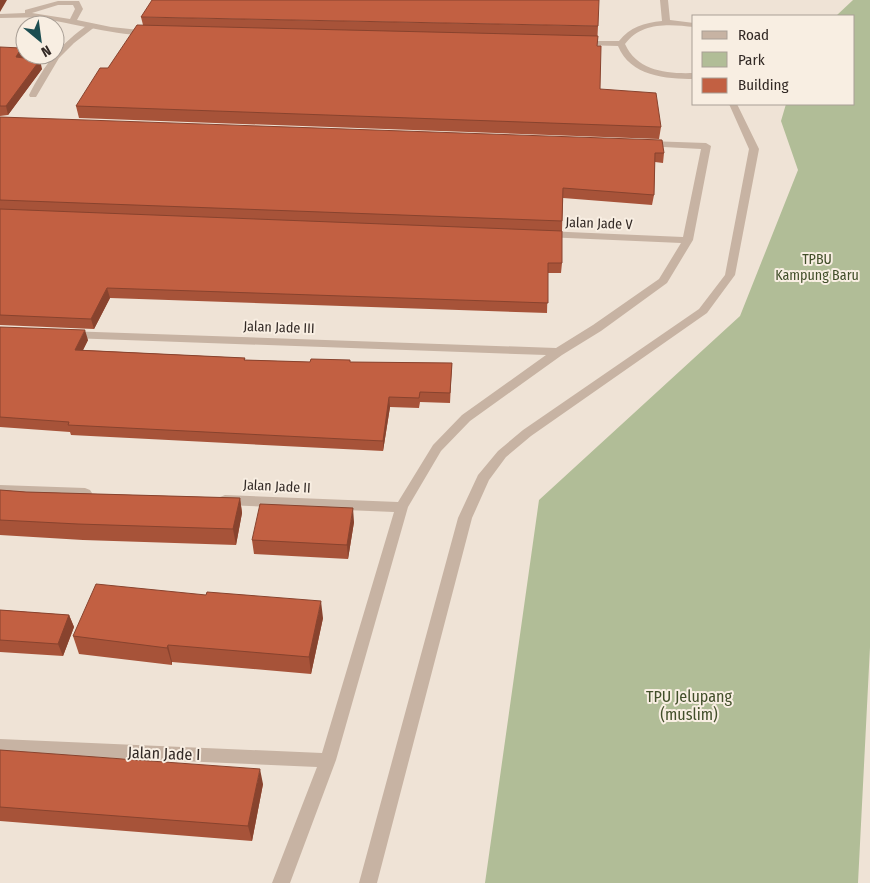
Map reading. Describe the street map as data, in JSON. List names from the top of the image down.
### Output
{
  "streets": {
    "street": [
      "Jalan Jade V",
      "Jalan Jade III",
      "Jalan Jade II",
      "Jalan Jade I"
    ]
  },
  "parks": ["TPBU Kampung Baru", "TPU Jelupang (muslim)"],
  "legend": ["Road", "Park", "Building"],
  "north": "bottom right"
}
